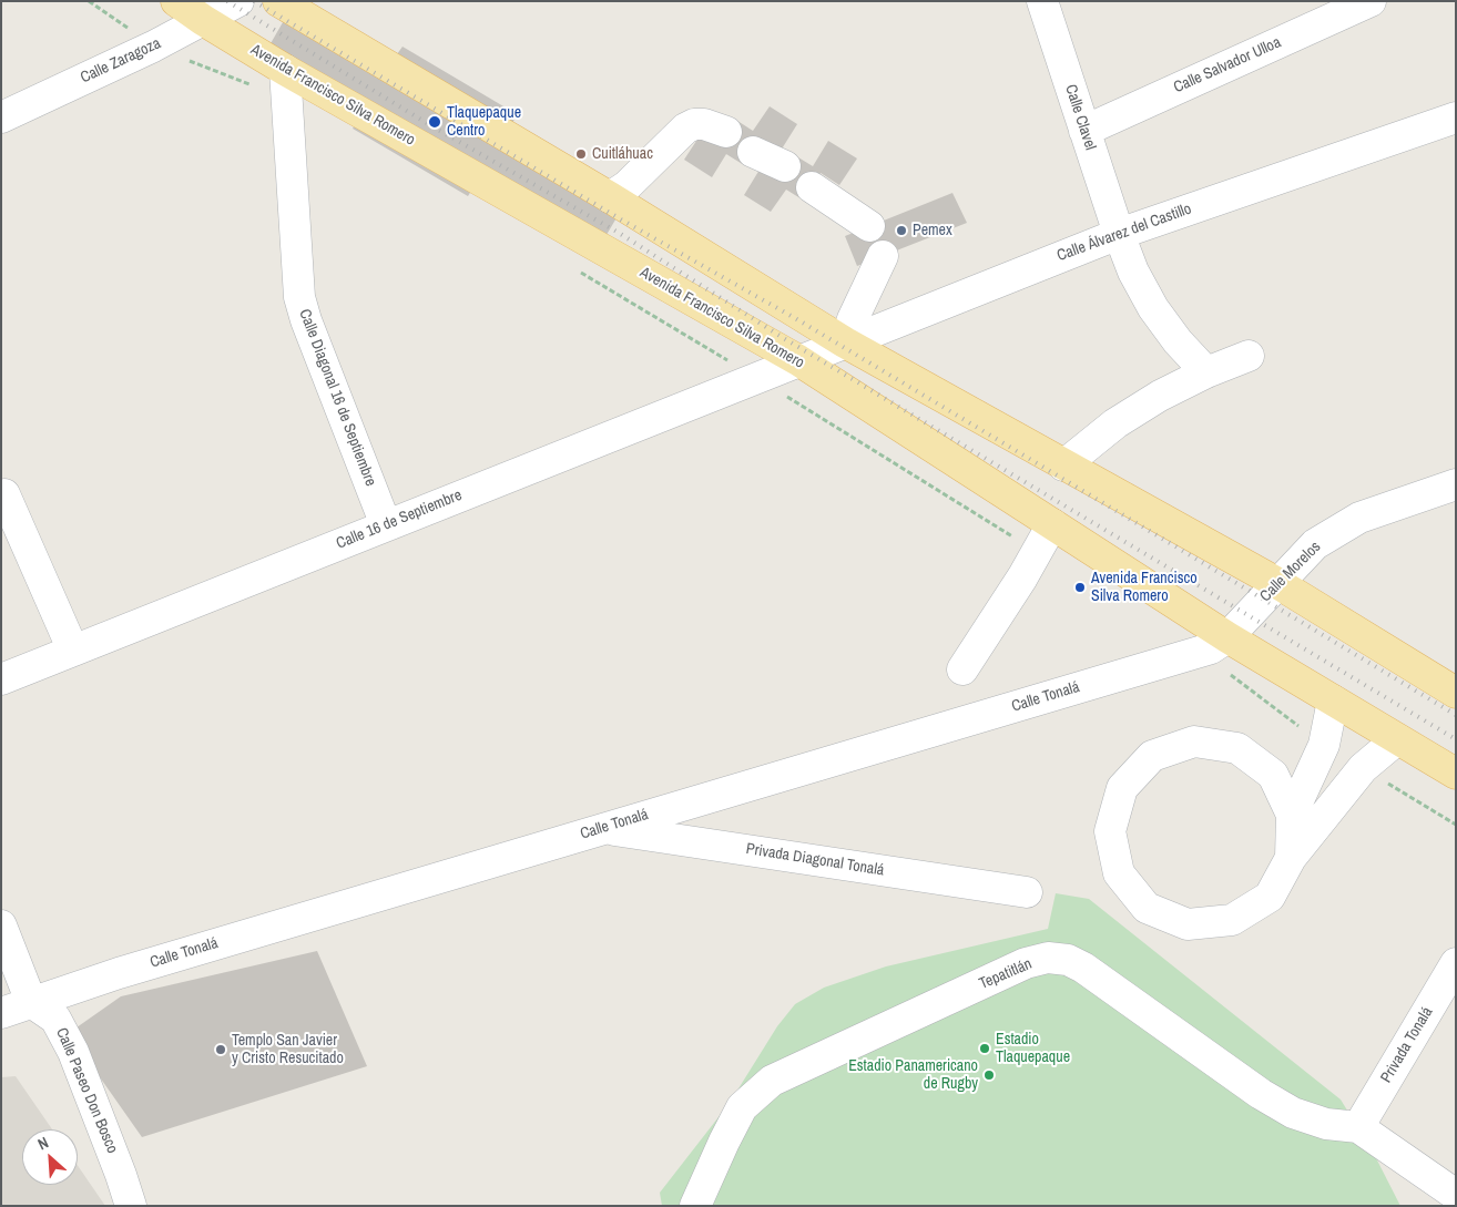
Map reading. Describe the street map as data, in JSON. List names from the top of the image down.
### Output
{
  "streets": {
    "main road": ["Avenida Francisco Silva Romero"],
    "street": [
      "Calle Zaragoza",
      "Calle Salvador Ulloa",
      "Calle Clavel",
      "Calle Álvarez del Castillo",
      "Calle Diagonal 16 de Septiembre",
      "Calle 16 de Septiembre",
      "Calle Morelos",
      "Calle Tonalá",
      "Privada Diagonal Tonalá",
      "Tepatitlán",
      "Privada Tonalá",
      "Calle Paseo Don Bosco"
    ]
  },
  "crossings": [
    ["Calle Zaragoza", "Avenida Francisco Silva Romero"],
    ["Calle Salvador Ulloa", "Calle Clavel"],
    ["Avenida Francisco Silva Romero", "Calle Álvarez del Castillo"],
    ["Avenida Francisco Silva Romero", "Calle Diagonal 16 de Septiembre"],
    ["Avenida Francisco Silva Romero", "Calle 16 de Septiembre"],
    ["Avenida Francisco Silva Romero", "Calle Morelos"],
    ["Avenida Francisco Silva Romero", "Calle Tonalá"],
    ["Calle Clavel", "Calle Álvarez del Castillo"],
    ["Calle Álvarez del Castillo", "Calle 16 de Septiembre"],
    ["Calle Diagonal 16 de Septiembre", "Calle 16 de Septiembre"],
    ["Calle Morelos", "Calle Tonalá"],
    ["Calle Tonalá", "Privada Diagonal Tonalá"],
    ["Calle Tonalá", "Calle Paseo Don Bosco"],
    ["Tepatitlán", "Privada Tonalá"]
  ],
  "places": [
    "Tlaquepaque Centro",
    "Cuitláhuac",
    "Pemex",
    "Avenida Francisco Silva Romero",
    "Estadio Tlaquepaque",
    "Templo San Javier y Cristo Resucitado",
    "Estadio Panamericano de Rugby"
  ],
  "north": "top left"
}
